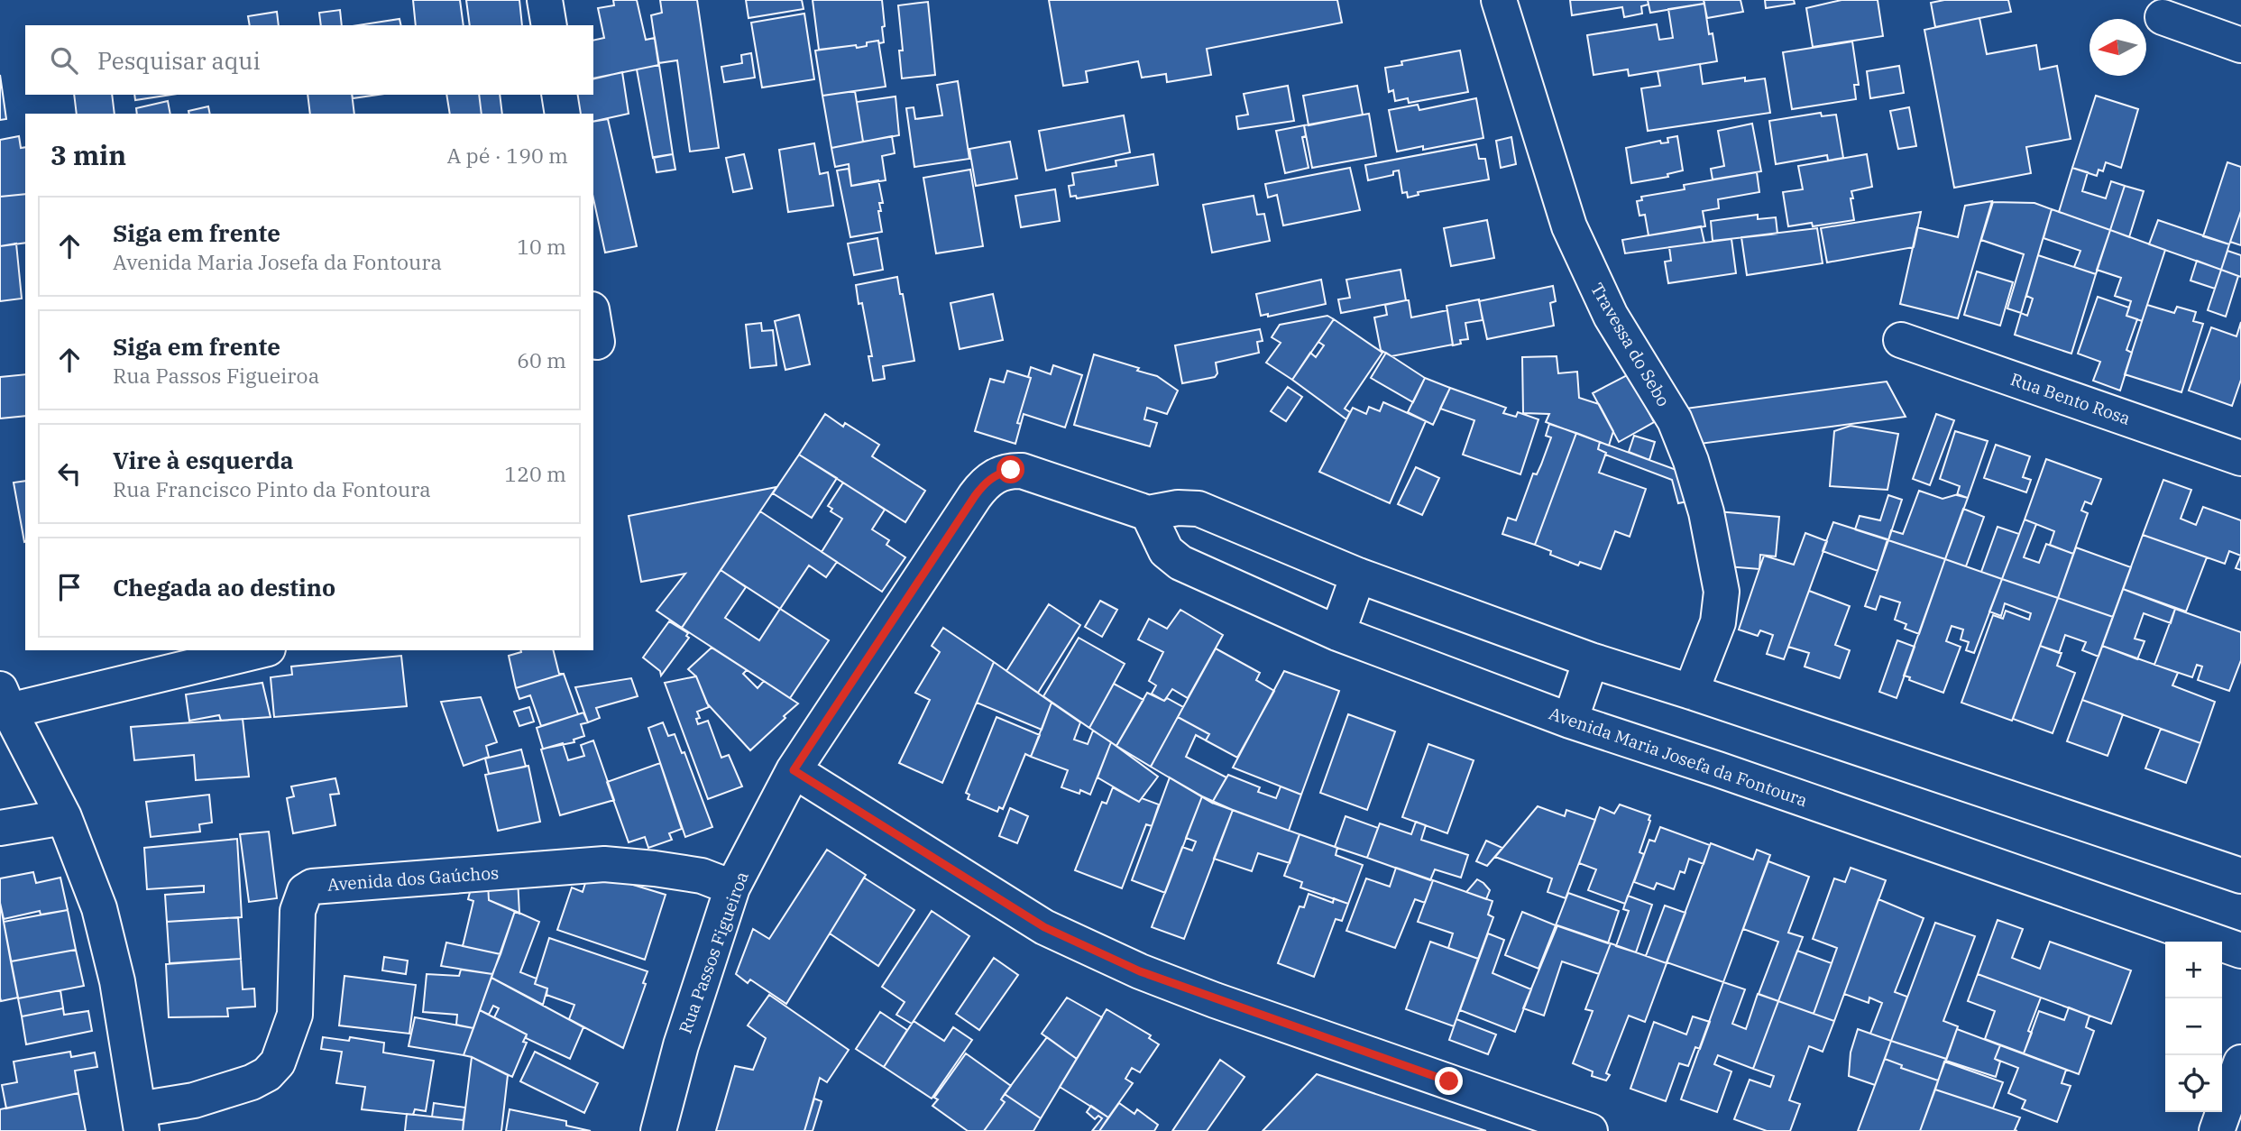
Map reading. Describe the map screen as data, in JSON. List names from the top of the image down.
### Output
{
  "streets": {
    "street": [
      "Travessa do Sebo",
      "Rua Bento Rosa",
      "Avenida Maria Josefa da Fontoura",
      "Avenida dos Gaúchos",
      "Rua Passos Figueiroa"
    ]
  },
  "crossings": [
    ["Avenida Maria Josefa da Fontoura", "Rua Passos Figueiroa"],
    ["Avenida dos Gaúchos", "Rua Passos Figueiroa"]
  ],
  "north": "left",
  "page": {
    "search": "Pesquisar aqui",
    "heading": ["3 min", "A pé · 190 m"],
    "list": [
      ["Siga em frente", "Avenida Maria Josefa da Fontoura", "10 m"],
      ["Siga em frente", "Rua Passos Figueiroa", "60 m"],
      ["Vire à esquerda", "Rua Francisco Pinto da Fontoura", "120 m"],
      "Chegada ao destino"
    ],
    "map_buttons": ["+", "−"]
  }
}
